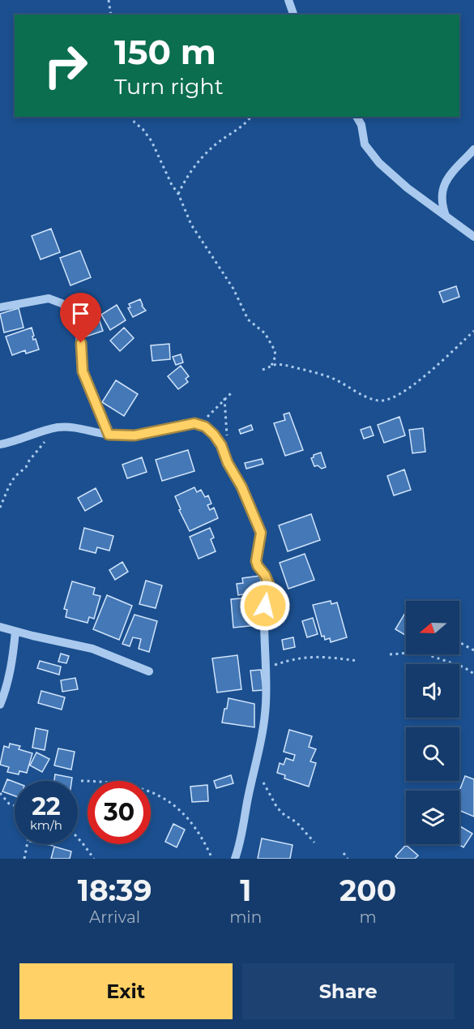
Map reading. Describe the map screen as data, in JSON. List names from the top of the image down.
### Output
{
  "north": "left",
  "page": {
    "turn": ["150 m", "Turn right"],
    "speed": "22 km/h",
    "limit": "30",
    "eta": [
      "18:39",
      "Arrival",
      "1",
      "min",
      "200",
      "m"
    ],
    "buttons": ["Exit", "Share"]
  }
}
